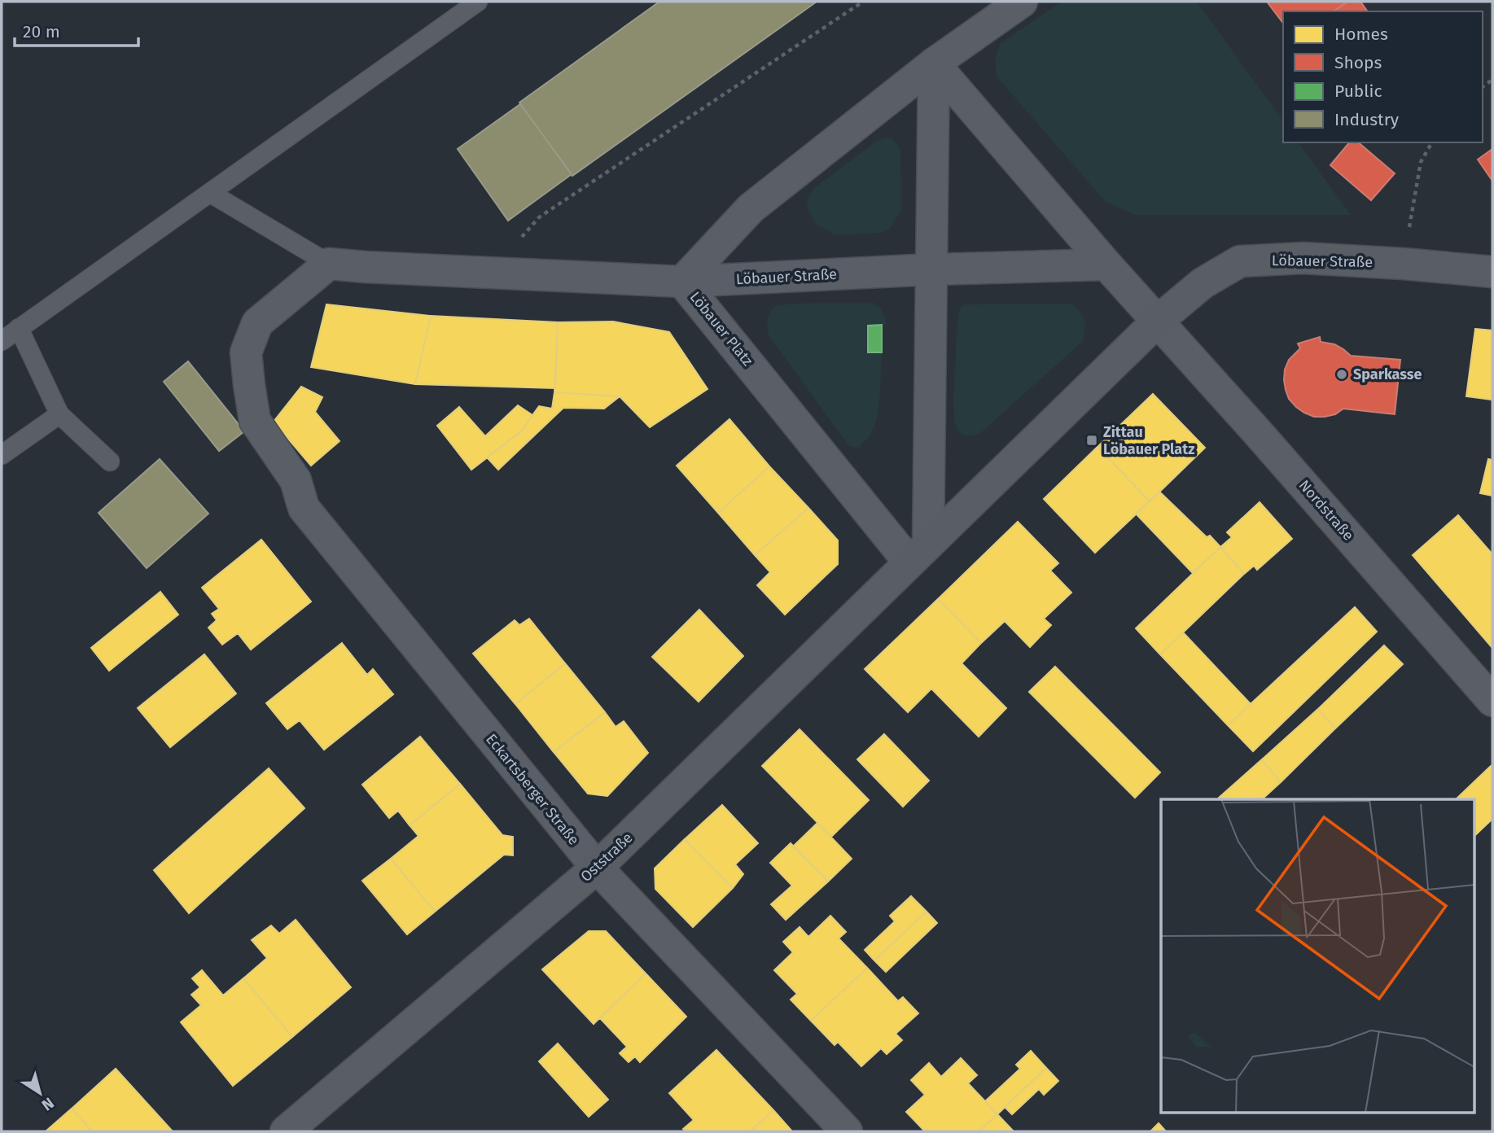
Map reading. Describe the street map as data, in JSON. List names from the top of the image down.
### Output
{
  "streets": {
    "main road": ["Löbauer Straße", "Oststraße"],
    "street": ["Löbauer Platz", "Nordstraße", "Eckartsberger Straße"]
  },
  "crossings": [
    ["Löbauer Straße", "Löbauer Platz"],
    ["Löbauer Straße", "Nordstraße"],
    ["Löbauer Straße", "Eckartsberger Straße"],
    ["Löbauer Platz", "Oststraße"],
    ["Eckartsberger Straße", "Oststraße"]
  ],
  "places": {
    "other": ["Sparkasse"],
    "transit": ["Zittau Löbauer Platz"]
  },
  "legend": [
    "Homes",
    "Shops",
    "Public",
    "Industry"
  ],
  "scale_bar": "20 m",
  "north": "bottom right"
}
